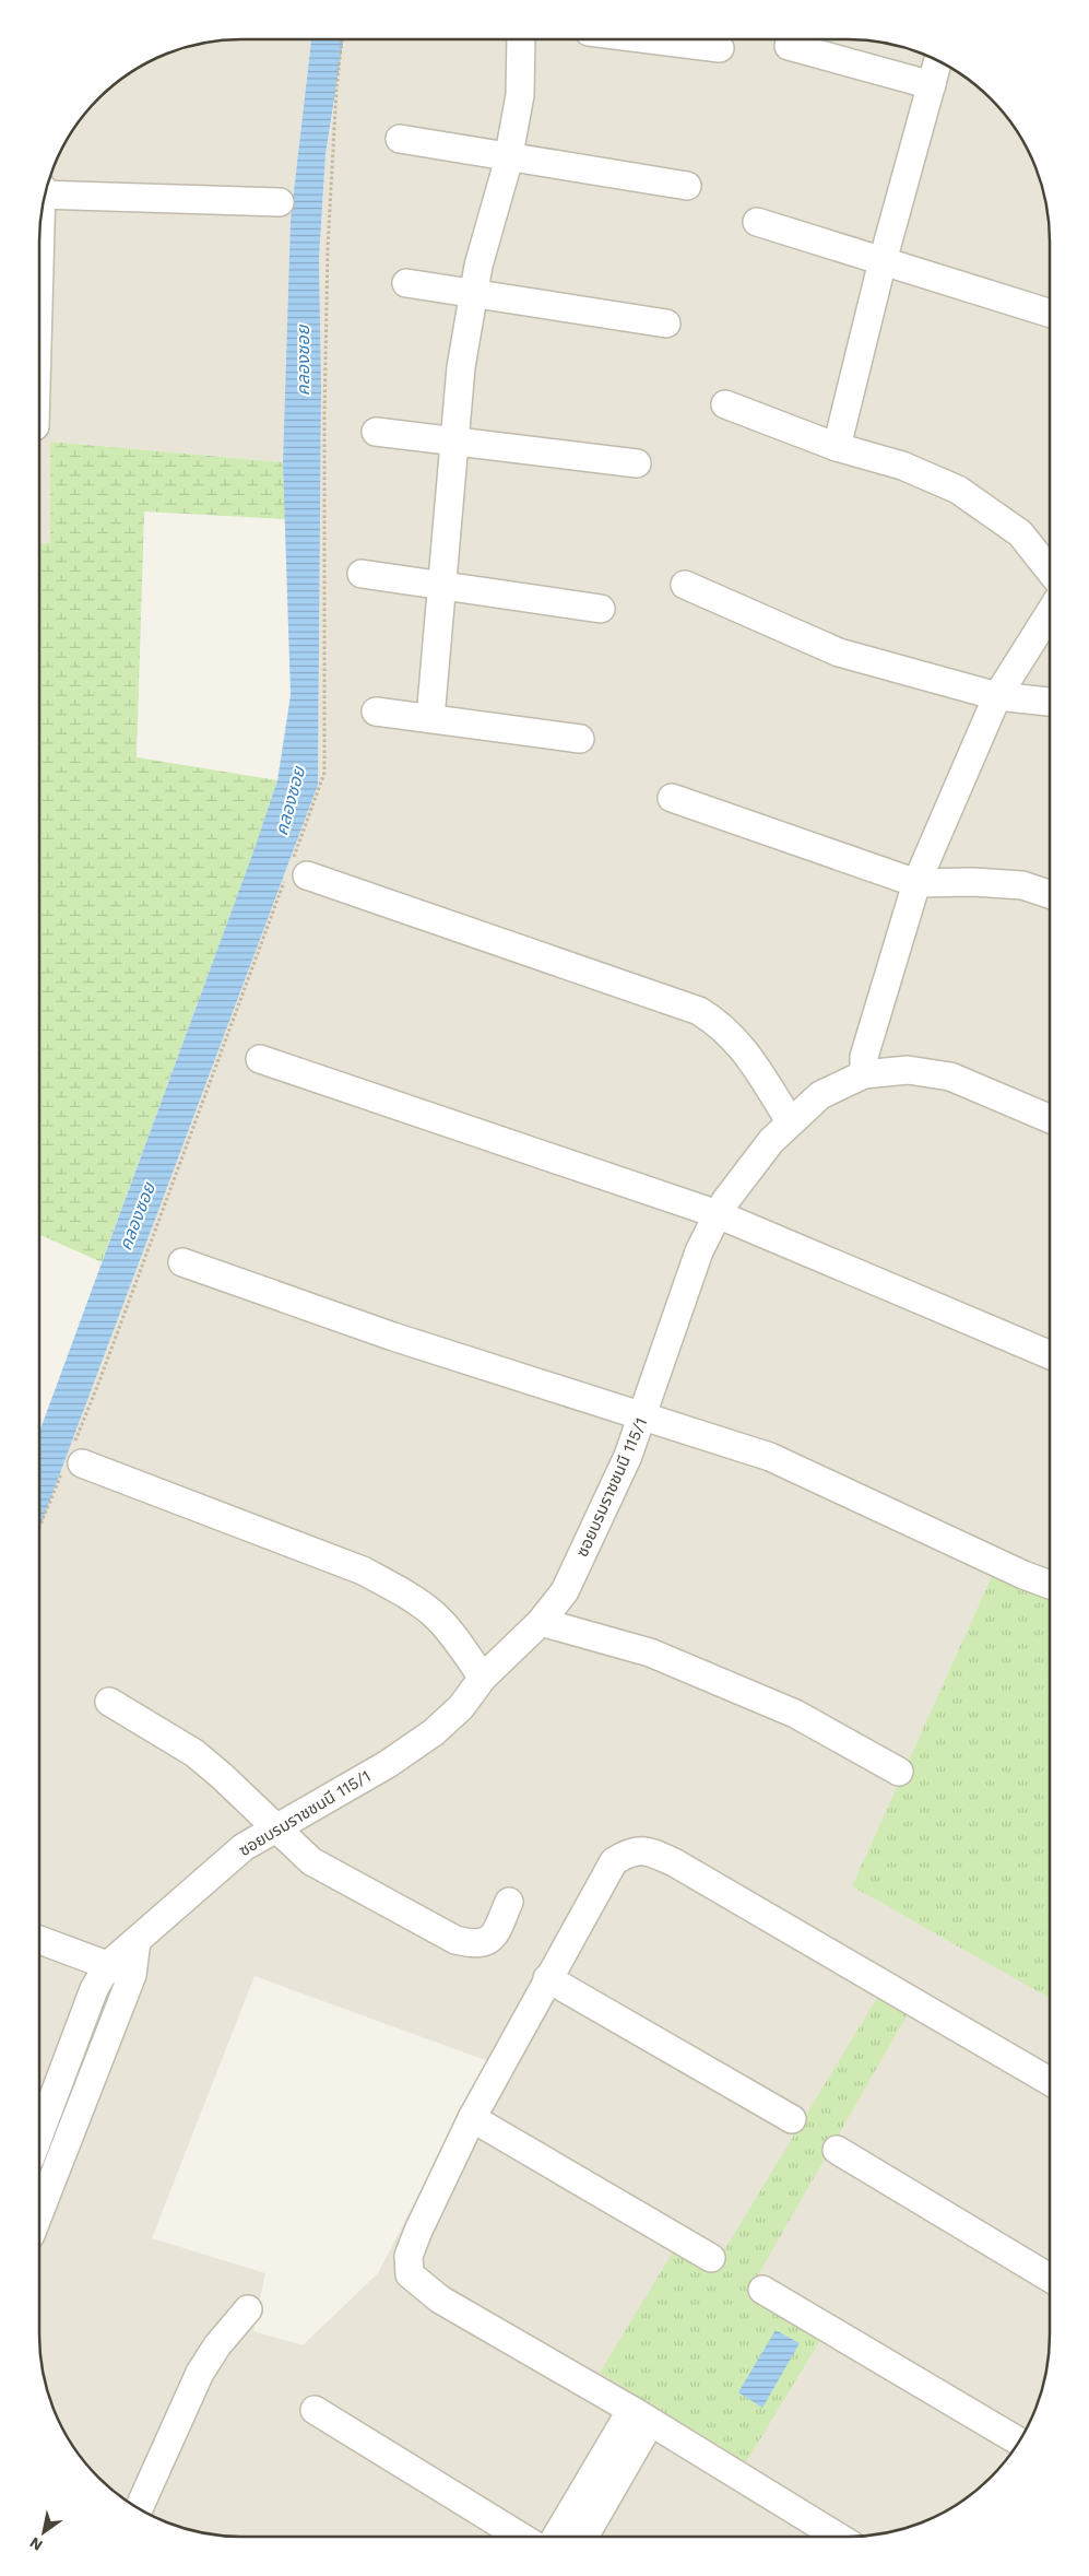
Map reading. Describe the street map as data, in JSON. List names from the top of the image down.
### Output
{
  "streets": {
    "street": ["ซอยบรมราชชนนี 115/1"]
  },
  "water": ["คลองซอย"],
  "north": "bottom left"
}
